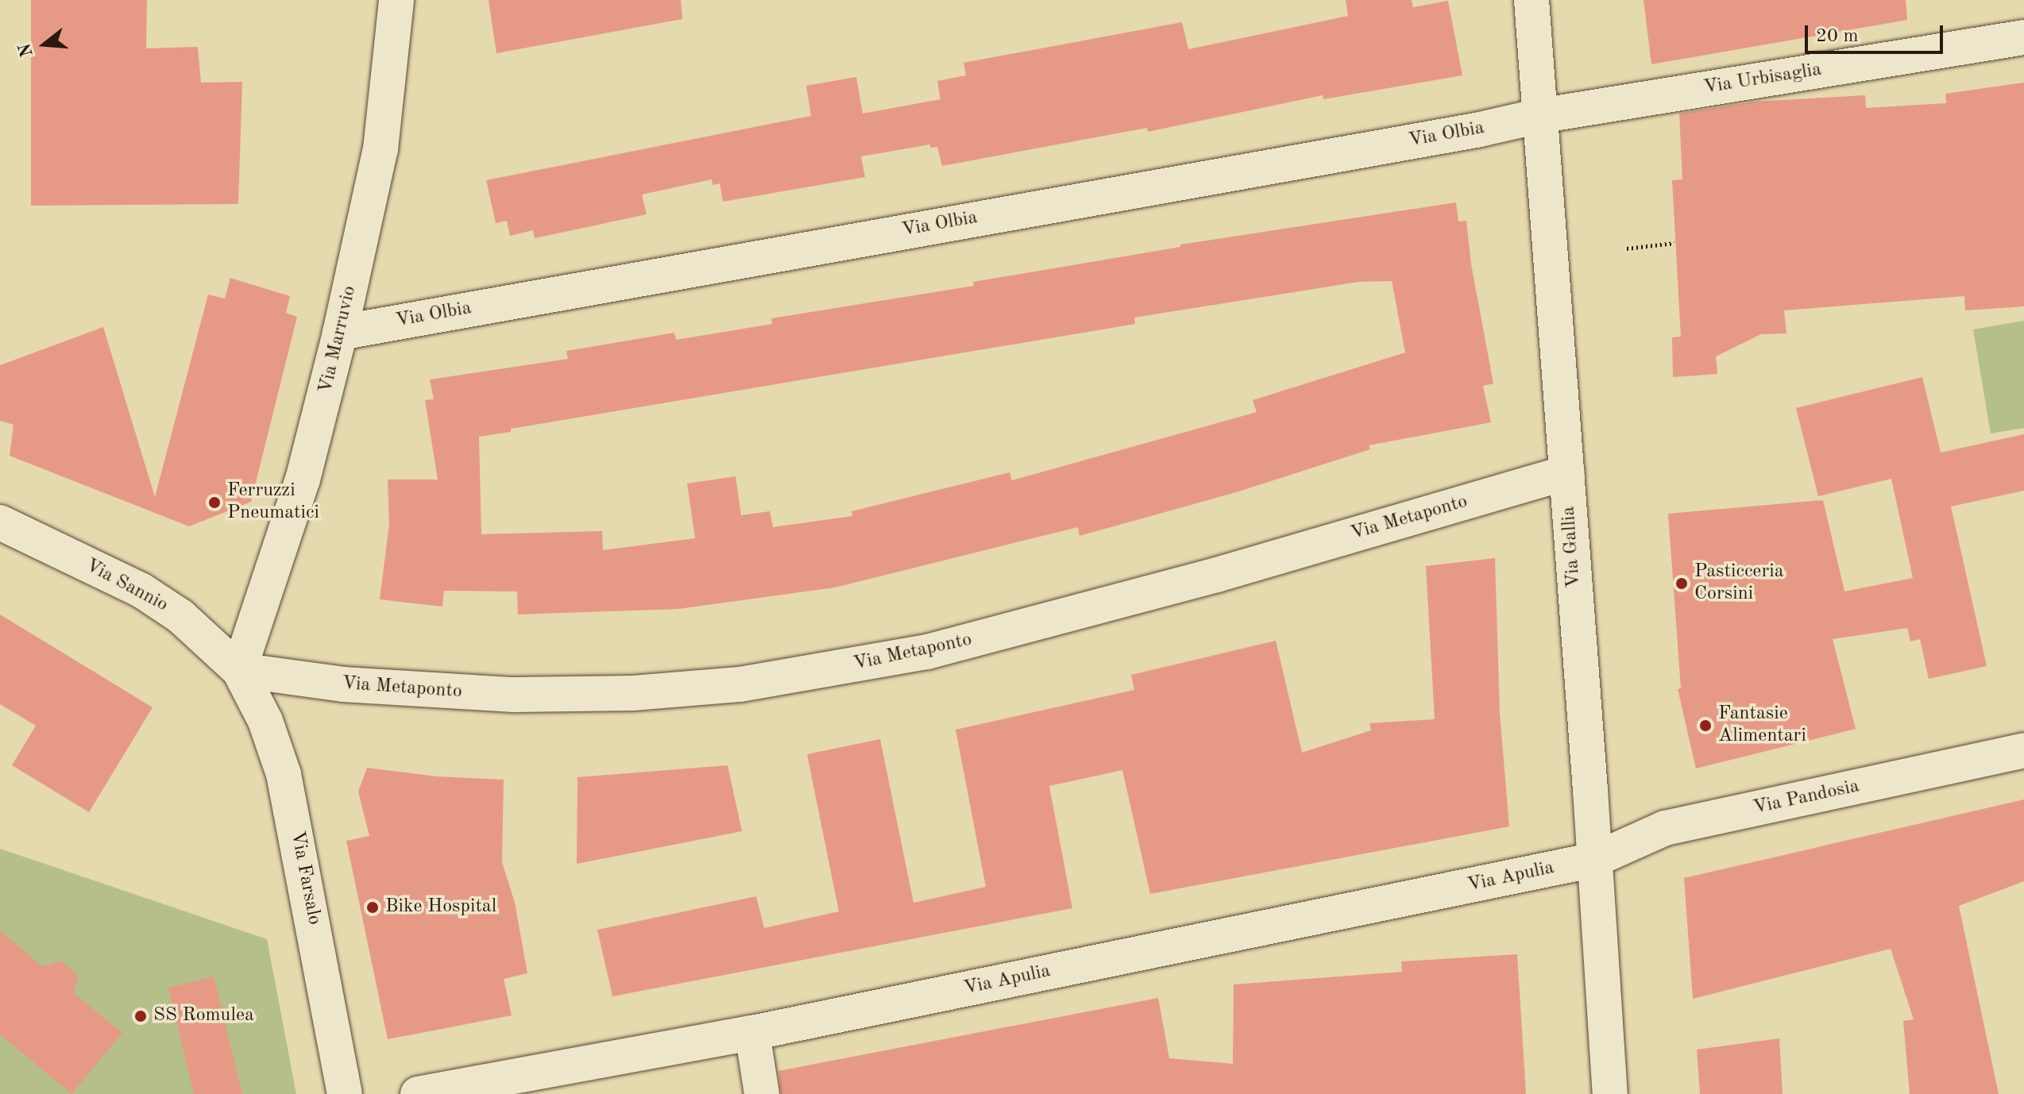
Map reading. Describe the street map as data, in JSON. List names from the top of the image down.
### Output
{
  "streets": {
    "street": [
      "Via Urbisaglia",
      "Via Olbia",
      "Via Marruvio",
      "Via Metaponto",
      "Via Gallia",
      "Via Sannio",
      "Via Pandosia",
      "Via Apulia",
      "Via Farsalo"
    ]
  },
  "crossings": [
    ["Via Urbisaglia", "Via Olbia"],
    ["Via Urbisaglia", "Via Gallia"],
    ["Via Olbia", "Via Marruvio"],
    ["Via Olbia", "Via Gallia"],
    ["Via Marruvio", "Via Metaponto"],
    ["Via Marruvio", "Via Sannio"],
    ["Via Marruvio", "Via Farsalo"],
    ["Via Metaponto", "Via Gallia"],
    ["Via Metaponto", "Via Sannio"],
    ["Via Metaponto", "Via Farsalo"],
    ["Via Gallia", "Via Pandosia"],
    ["Via Gallia", "Via Apulia"],
    ["Via Sannio", "Via Farsalo"],
    ["Via Pandosia", "Via Apulia"]
  ],
  "places": [
    "Ferruzzi Pneumatici",
    "Pasticceria Corsini",
    "Fantasie Alimentari",
    "Bike Hospital",
    "SS Romulea"
  ],
  "scale_bar": "20 m",
  "north": "left"
}
